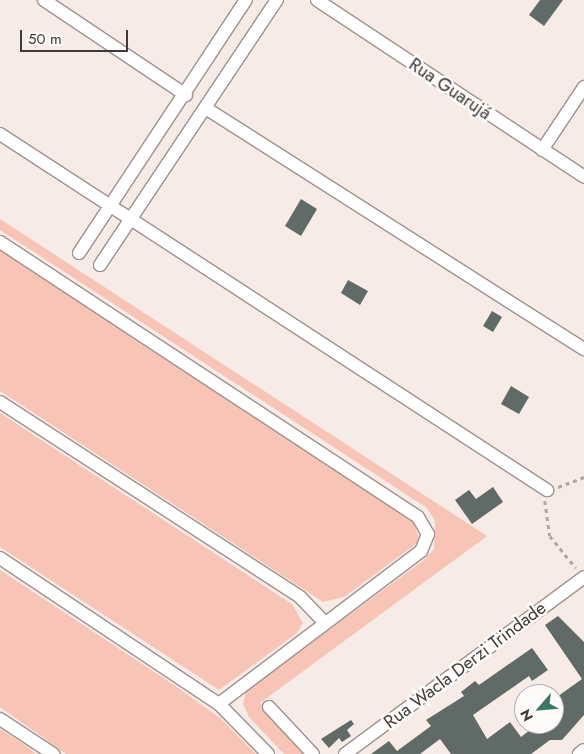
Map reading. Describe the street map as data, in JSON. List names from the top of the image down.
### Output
{
  "streets": {
    "street": ["Rua Guarujá", "Rua Wacla Derzi Trindade"]
  },
  "scale_bar": "50 m",
  "north": "bottom left"
}
